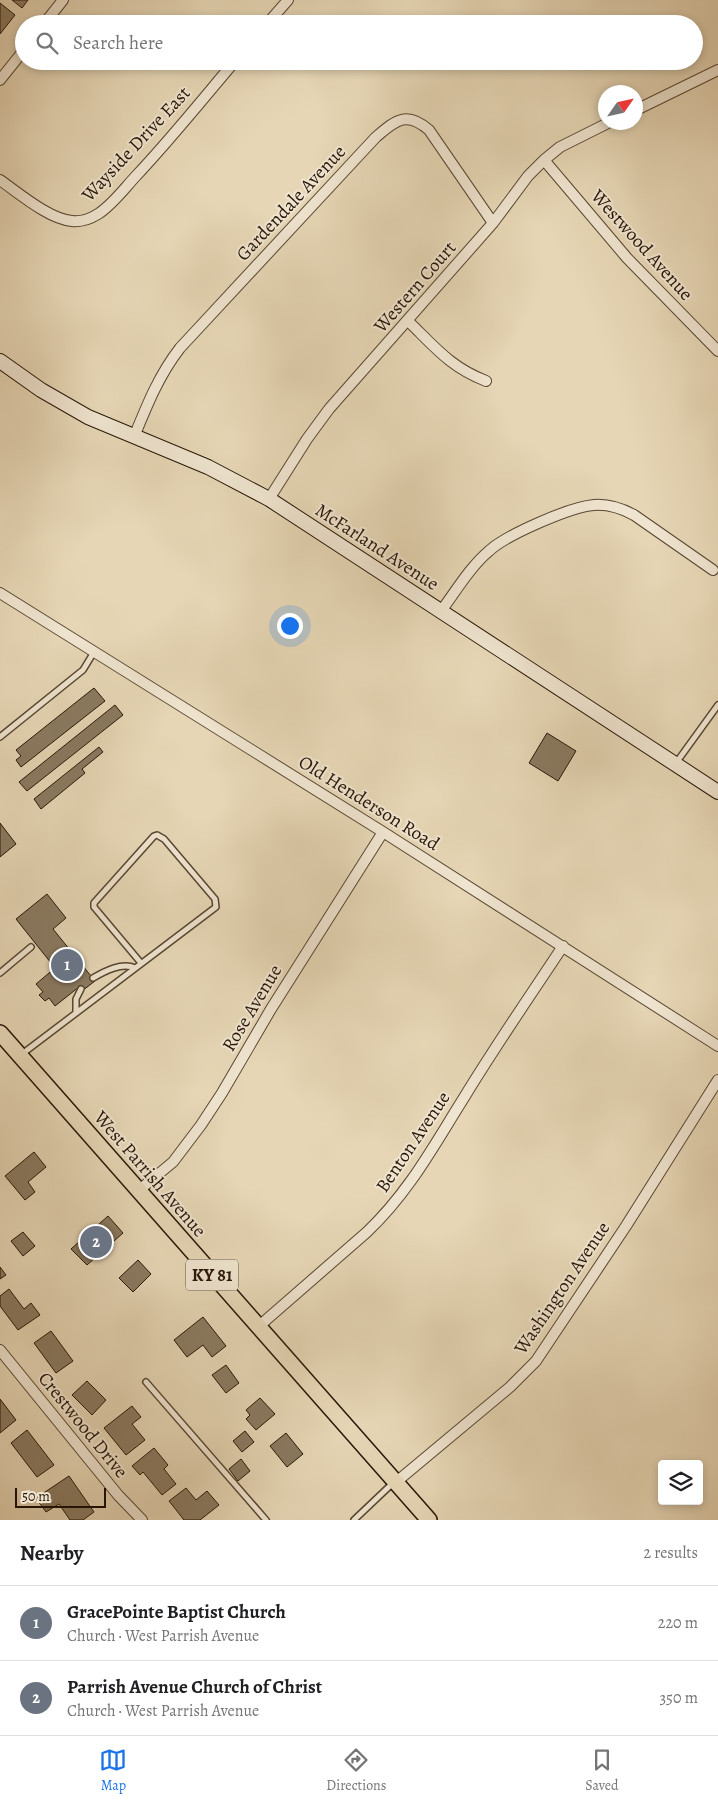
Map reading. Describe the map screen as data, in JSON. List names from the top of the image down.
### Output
{
  "streets": {
    "main road": ["West Parrish Avenue", "KY 81"],
    "street": [
      "Wayside Drive East",
      "Gardendale Avenue",
      "Westwood Avenue",
      "Western Court",
      "McFarland Avenue",
      "Old Henderson Road",
      "Rose Avenue",
      "Benton Avenue",
      "Washington Avenue",
      "Crestwood Drive"
    ]
  },
  "crossings": [
    ["Gardendale Avenue", "Western Court"],
    ["Gardendale Avenue", "McFarland Avenue"],
    ["Westwood Avenue", "Western Court"],
    ["Western Court", "McFarland Avenue"],
    ["Old Henderson Road", "Rose Avenue"],
    ["Old Henderson Road", "Benton Avenue"],
    ["Rose Avenue", "West Parrish Avenue"],
    ["Benton Avenue", "West Parrish Avenue"],
    ["West Parrish Avenue", "Washington Avenue"]
  ],
  "scale_bar": "50 m",
  "north": "top right",
  "page": {
    "search": "Search here",
    "pins": ["1", "2"],
    "scale": "50 m",
    "heading": ["Nearby", "2 results"],
    "list": [
      {
        "mark": "1",
        "name": "GracePointe Baptist Church",
        "note": "Church · West Parrish Avenue",
        "value": "220 m"
      },
      {
        "mark": "2",
        "name": "Parrish Avenue Church of Christ",
        "note": "Church · West Parrish Avenue",
        "value": "350 m"
      }
    ],
    "nav": ["Map", "Directions", "Saved"]
  }
}
